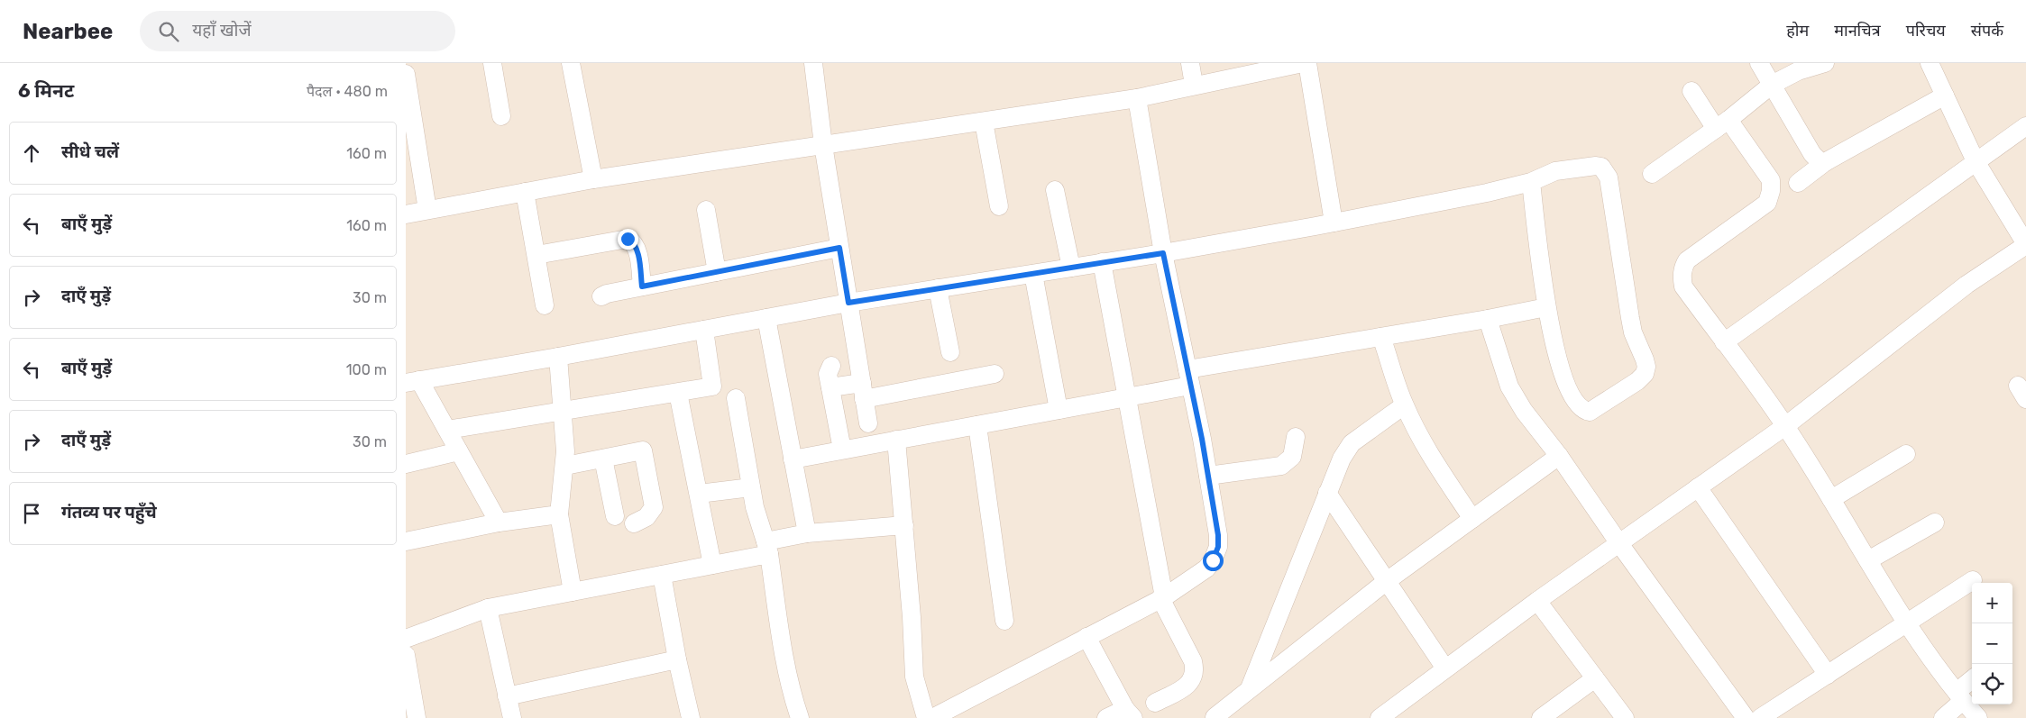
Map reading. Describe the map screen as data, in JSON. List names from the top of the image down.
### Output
{
  "page": {
    "header": "Nearbee",
    "search": "यहाँ खोजें",
    "nav": [
      "होम",
      "मानचित्र",
      "परिचय",
      "संपर्क"
    ],
    "heading": ["6 मिनट", "पैदल · 480 m"],
    "list": [
      ["सीधे चलें", "160 m"],
      ["बाएँ मुड़ें", "160 m"],
      ["दाएँ मुड़ें", "30 m"],
      ["बाएँ मुड़ें", "100 m"],
      ["दाएँ मुड़ें", "30 m"],
      "गंतव्य पर पहुँचे"
    ],
    "map_buttons": ["+", "−"]
  }
}
